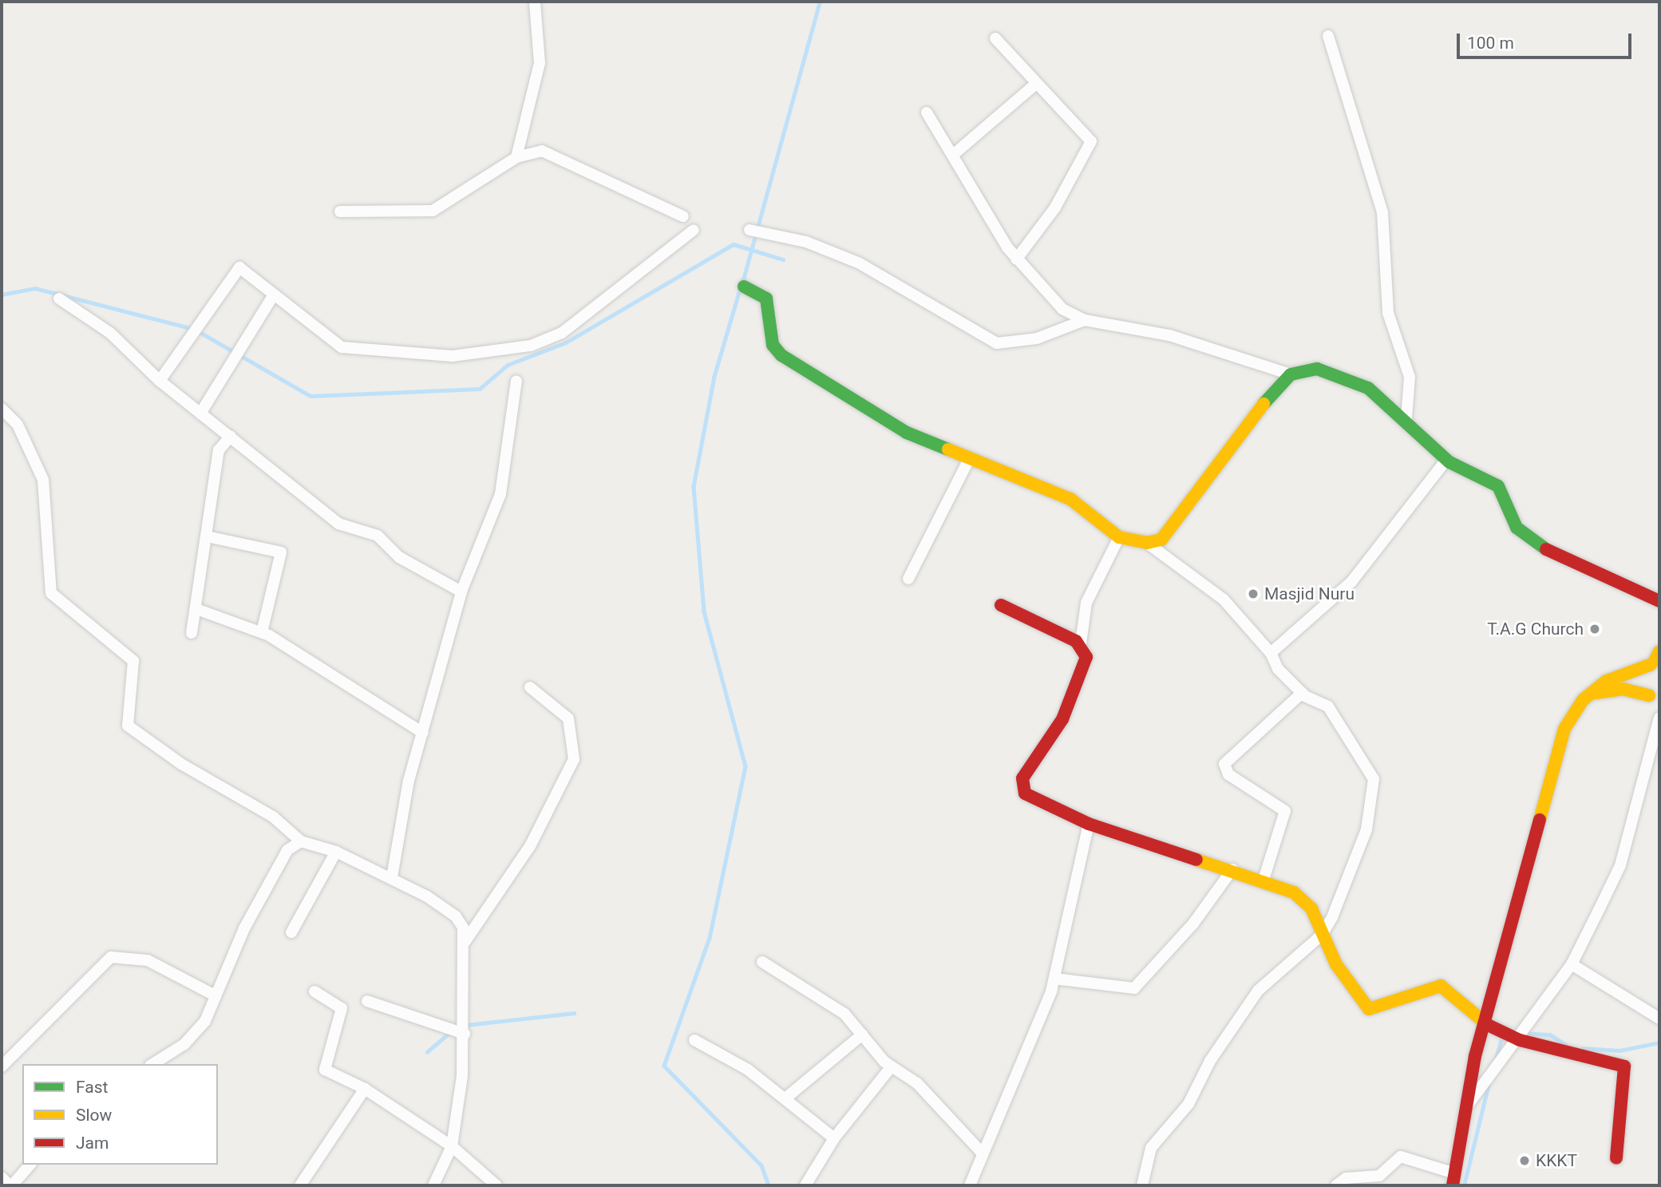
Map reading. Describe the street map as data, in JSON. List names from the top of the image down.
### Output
{
  "places": ["Masjid Nuru", "T.A.G Church", "KKKT"],
  "legend": ["Fast", "Slow", "Jam"],
  "scale_bar": "100 m"
}
